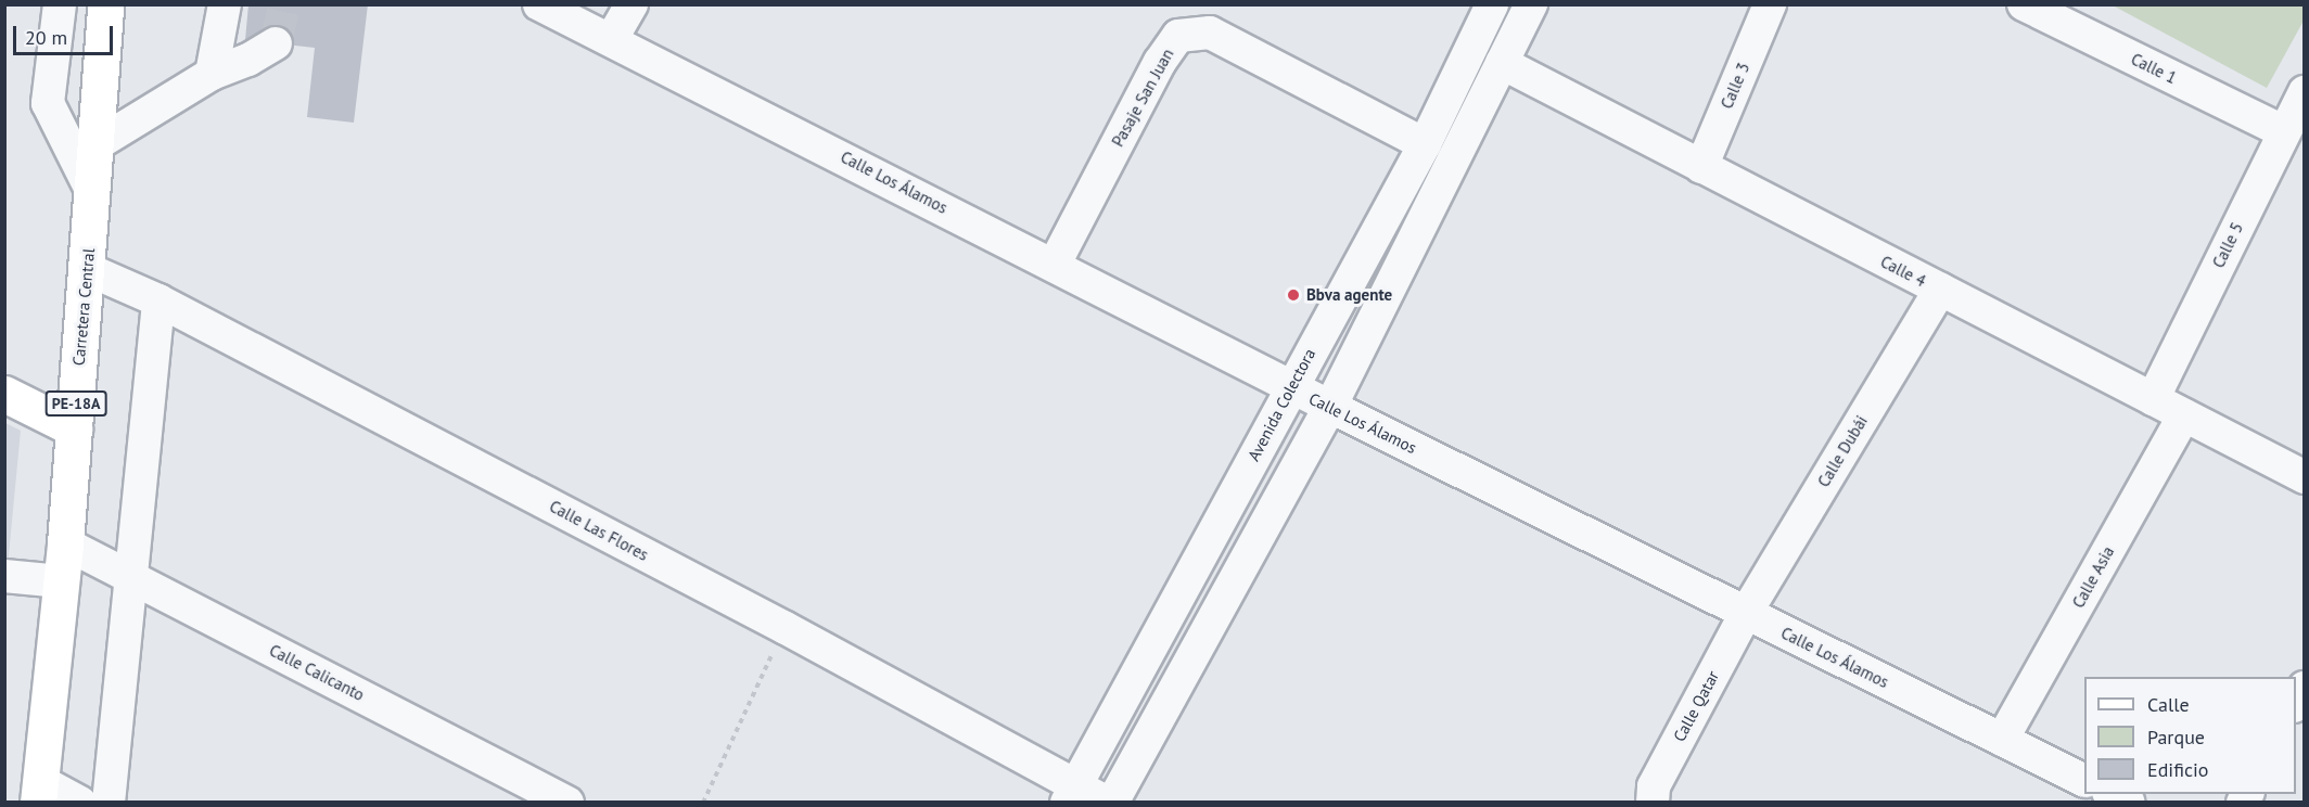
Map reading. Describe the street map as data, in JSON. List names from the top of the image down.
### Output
{
  "streets": {
    "main road": ["Carretera Central", "PE-18A"],
    "street": [
      "Calle 1",
      "Calle 3",
      "Pasaje San Juan",
      "Calle Los Álamos",
      "Calle 5",
      "Calle 4",
      "Avenida Colectora",
      "Calle Dubái",
      "Calle Las Flores",
      "Calle Asia",
      "Calle Calicanto",
      "Calle Qatar"
    ]
  },
  "crossings": [
    ["Calle 1", "Calle 5"],
    ["Calle 3", "Calle 4"],
    ["Pasaje San Juan", "Calle Los Álamos"],
    ["Pasaje San Juan", "Avenida Colectora"],
    ["Calle Los Álamos", "Avenida Colectora"],
    ["Calle Los Álamos", "Calle Dubái"],
    ["Calle Los Álamos", "Calle Asia"],
    ["Calle Los Álamos", "Calle Qatar"],
    ["Calle 5", "Calle 4"],
    ["Calle 4", "Calle Dubái"],
    ["Calle 4", "Calle Asia"],
    ["Carretera Central", "Calle Las Flores"],
    ["Carretera Central", "Calle Calicanto"],
    ["Avenida Colectora", "Calle Las Flores"],
    ["Calle Dubái", "Calle Qatar"]
  ],
  "places": ["Bbva agente"],
  "legend": ["Calle", "Parque", "Edificio"],
  "scale_bar": "20 m"
}
